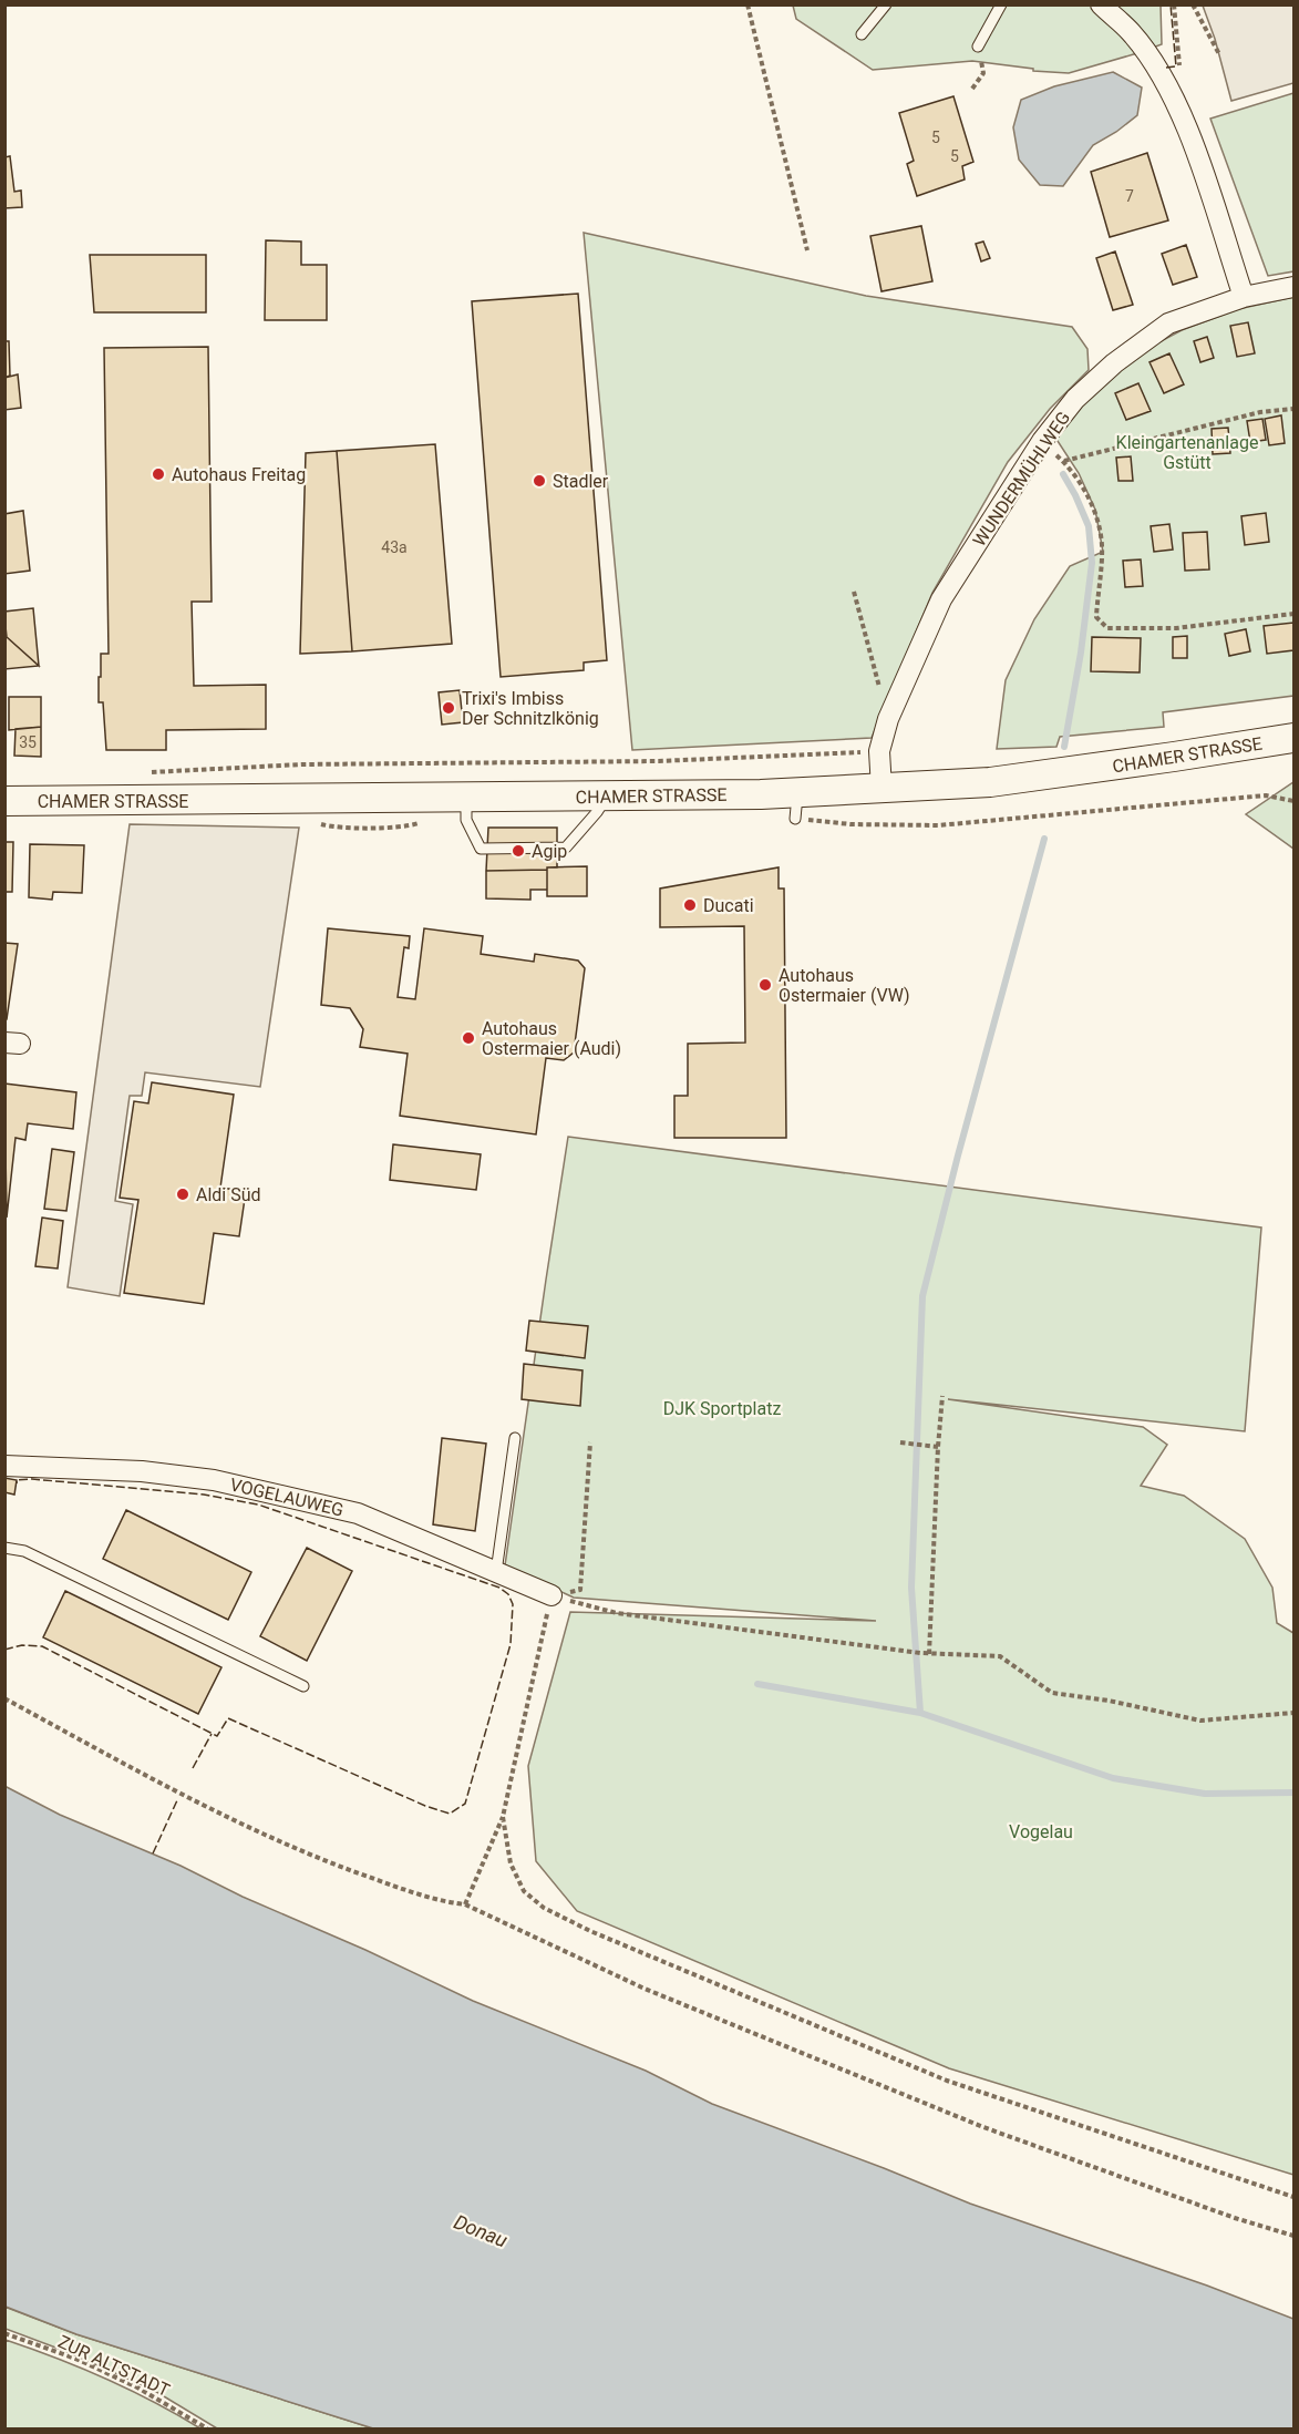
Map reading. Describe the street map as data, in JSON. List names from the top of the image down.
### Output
{
  "streets": {
    "main road": ["CHAMER STRASSE"],
    "street": ["WUNDERMÜHLWEG", "VOGELAUWEG"],
    "path": ["ZUR ALTSTADT"]
  },
  "crossings": [
    ["WUNDERMÜHLWEG", "CHAMER STRASSE"]
  ],
  "water": ["Donau"],
  "parks": ["Kleingartenanlage Gstütt", "DJK Sportplatz", "Vogelau"],
  "places": [
    "Autohaus Freitag",
    "Stadler",
    "Trixi's Imbiss Der Schnitzlkönig",
    "Agip",
    "Ducati",
    "Autohaus Ostermaier (VW)",
    "Autohaus Ostermaier (Audi)",
    "Aldi Süd"
  ],
  "house_numbers": [
    "5",
    "5",
    "7",
    "43a",
    "35"
  ]
}
